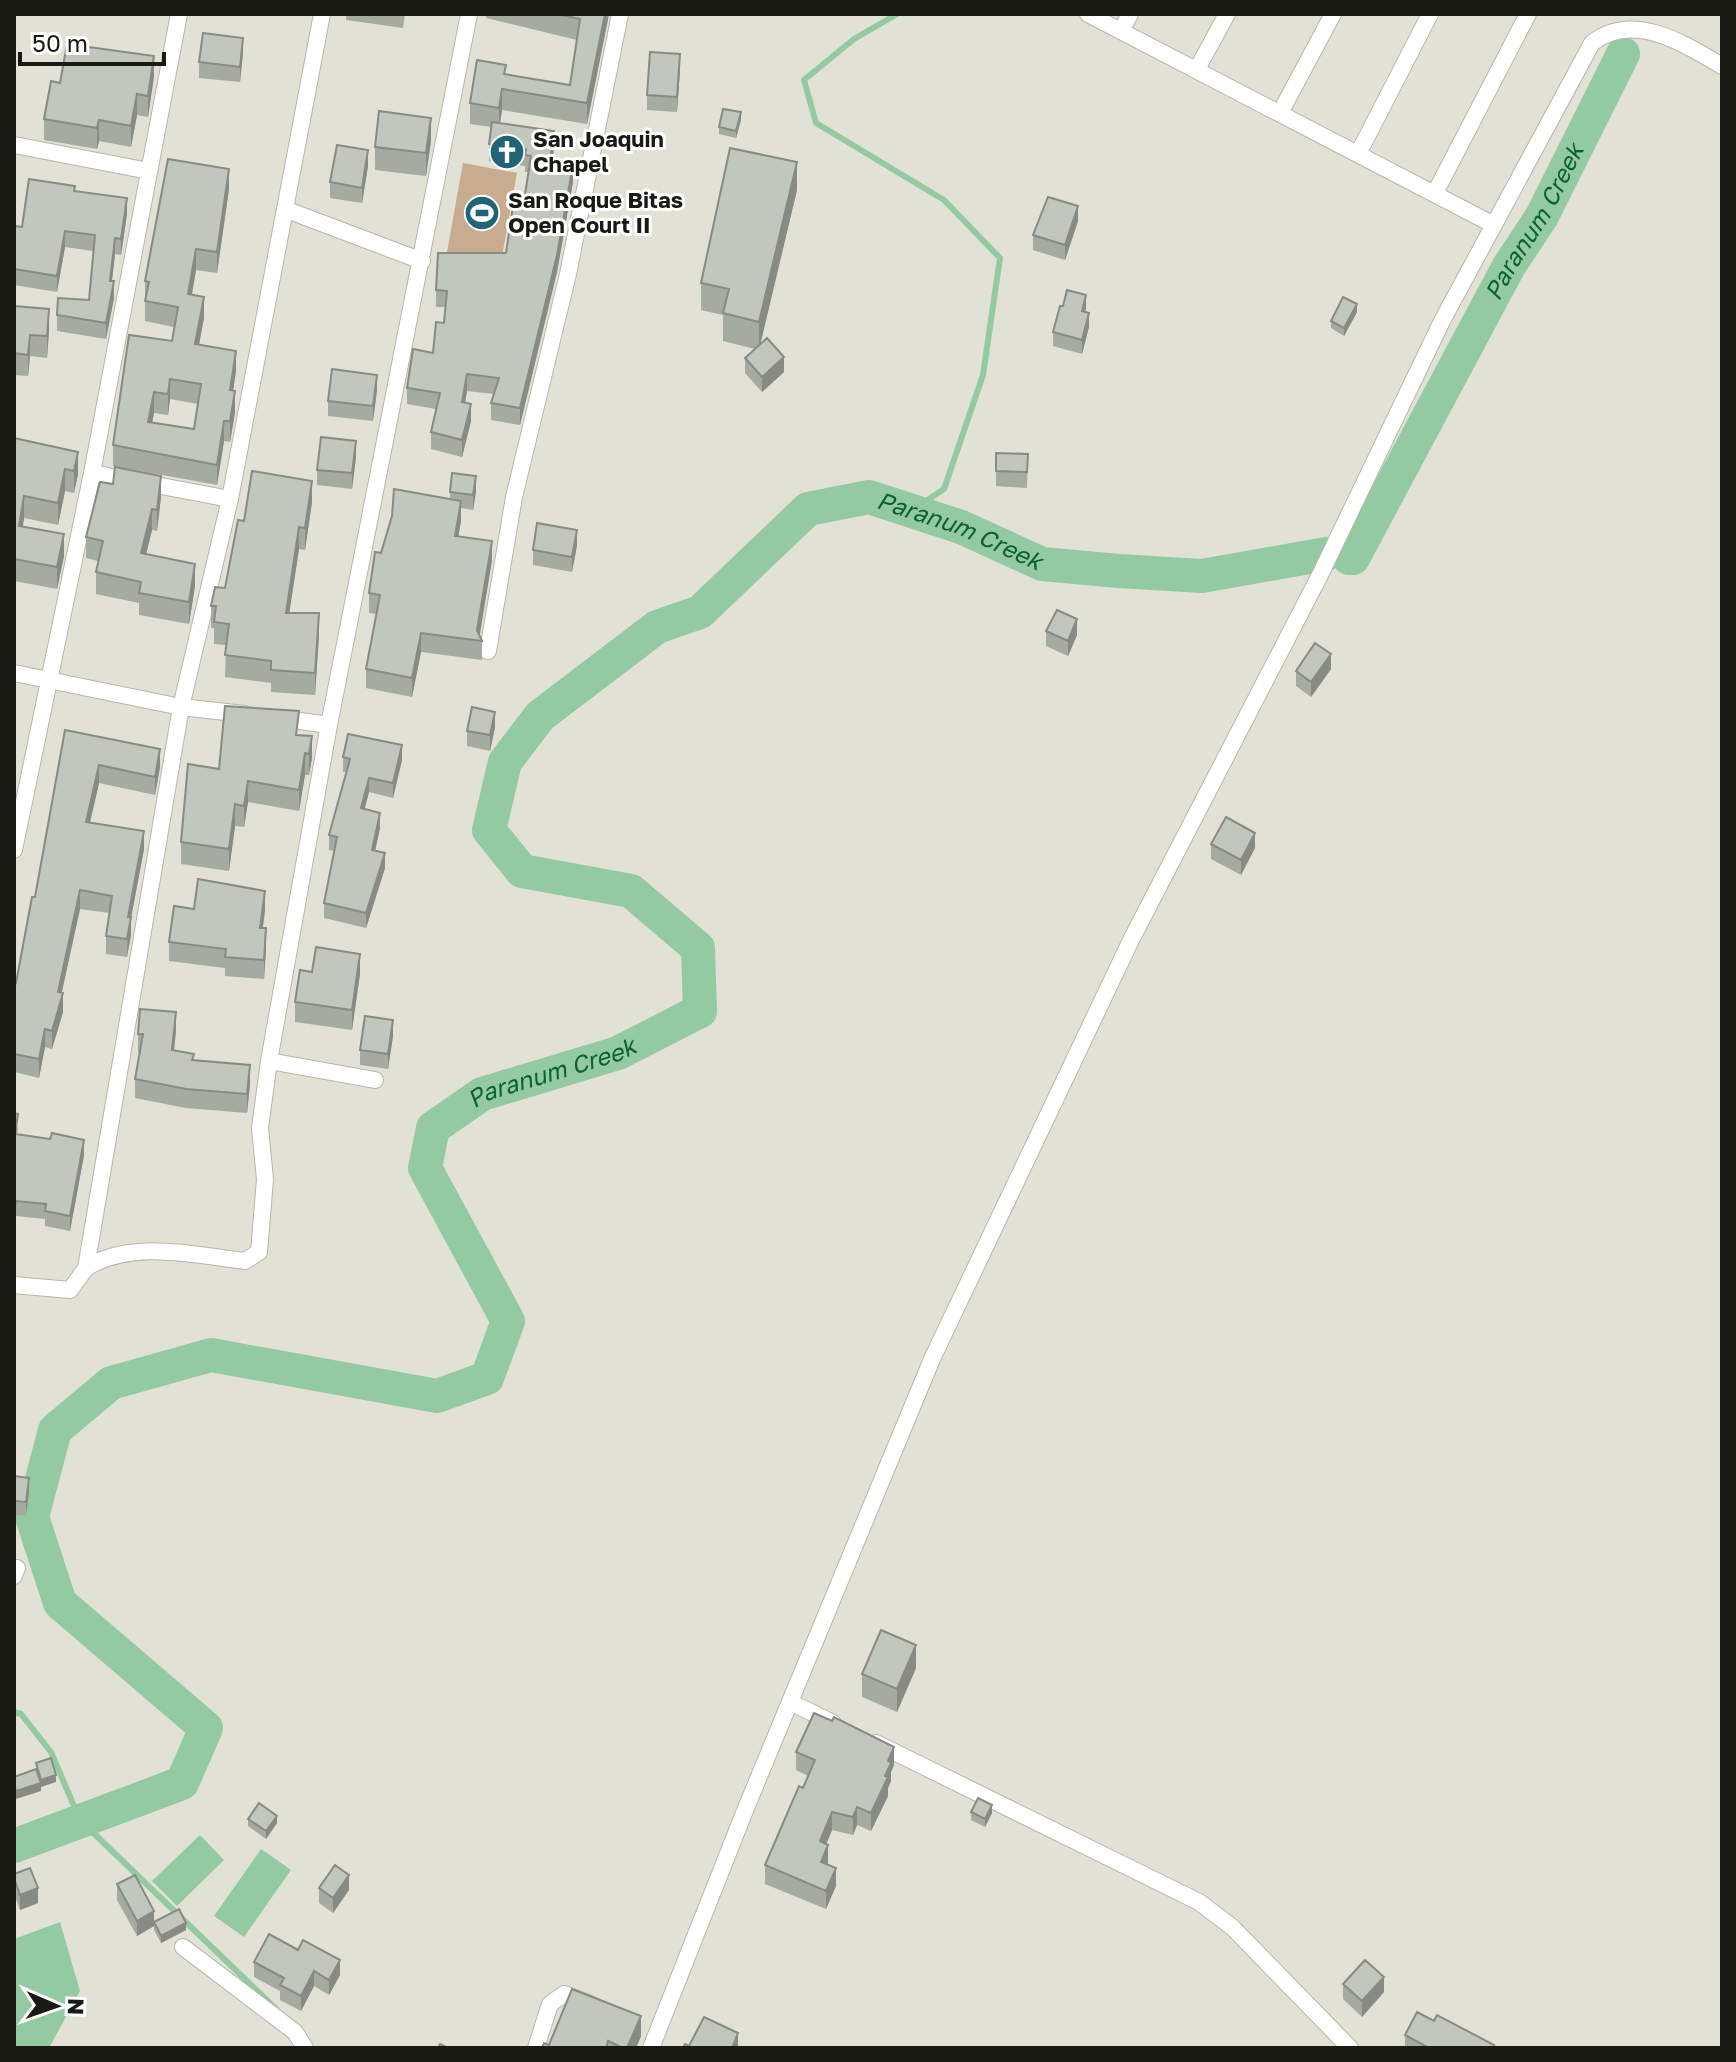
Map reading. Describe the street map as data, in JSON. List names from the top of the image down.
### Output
{
  "water": ["Paranum Creek"],
  "places": {
    "church": ["San Joaquin Chapel"],
    "sports": ["San Roque Bitas Open Court II"]
  },
  "scale_bar": "50 m",
  "north": "right"
}
